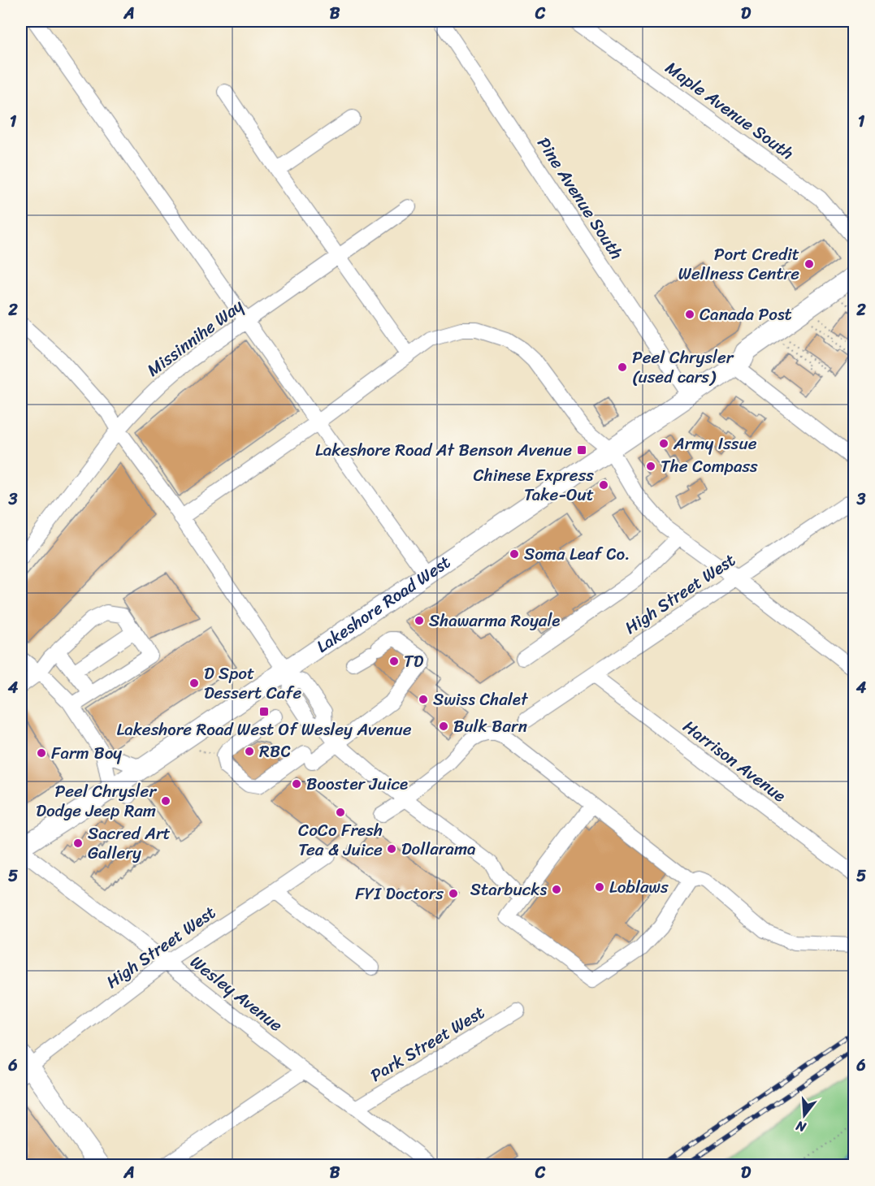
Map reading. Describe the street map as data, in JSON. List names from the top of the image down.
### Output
{
  "streets": {
    "main road": ["Lakeshore Road West"],
    "street": [
      "Maple Avenue South",
      "Pine Avenue South",
      "Missinnihe Way",
      "High Street West",
      "Harrison Avenue",
      "Wesley Avenue",
      "Park Street West"
    ]
  },
  "crossings": [
    ["Pine Avenue South", "Lakeshore Road West"],
    ["High Street West", "Harrison Avenue"],
    ["High Street West", "Wesley Avenue"],
    ["Lakeshore Road West", "Wesley Avenue"],
    ["Wesley Avenue", "Park Street West"]
  ],
  "places": {
    "other": [
      "Port Credit Wellness Centre",
      "Canada Post",
      "Peel Chrysler (used cars)",
      "Army Issue",
      "The Compass",
      "Chinese Express Take-Out",
      "Soma Leaf Co.",
      "Shawarma Royale",
      "TD",
      "D Spot Dessert Cafe",
      "Swiss Chalet",
      "Bulk Barn",
      "RBC",
      "Farm Boy",
      "Booster Juice",
      "Peel Chrysler Dodge Jeep Ram",
      "CoCo Fresh Tea & Juice",
      "Sacred Art Gallery",
      "Dollarama",
      "Loblaws",
      "Starbucks",
      "FYI Doctors"
    ],
    "transit": ["Lakeshore Road At Benson Avenue", "Lakeshore Road West Of Wesley Avenue"]
  },
  "north": "bottom",
  "grid": {
    "columns": [
      "A",
      "B",
      "C",
      "D"
    ],
    "rows": [
      "1",
      "2",
      "3",
      "4",
      "5",
      "6"
    ]
  }
}
